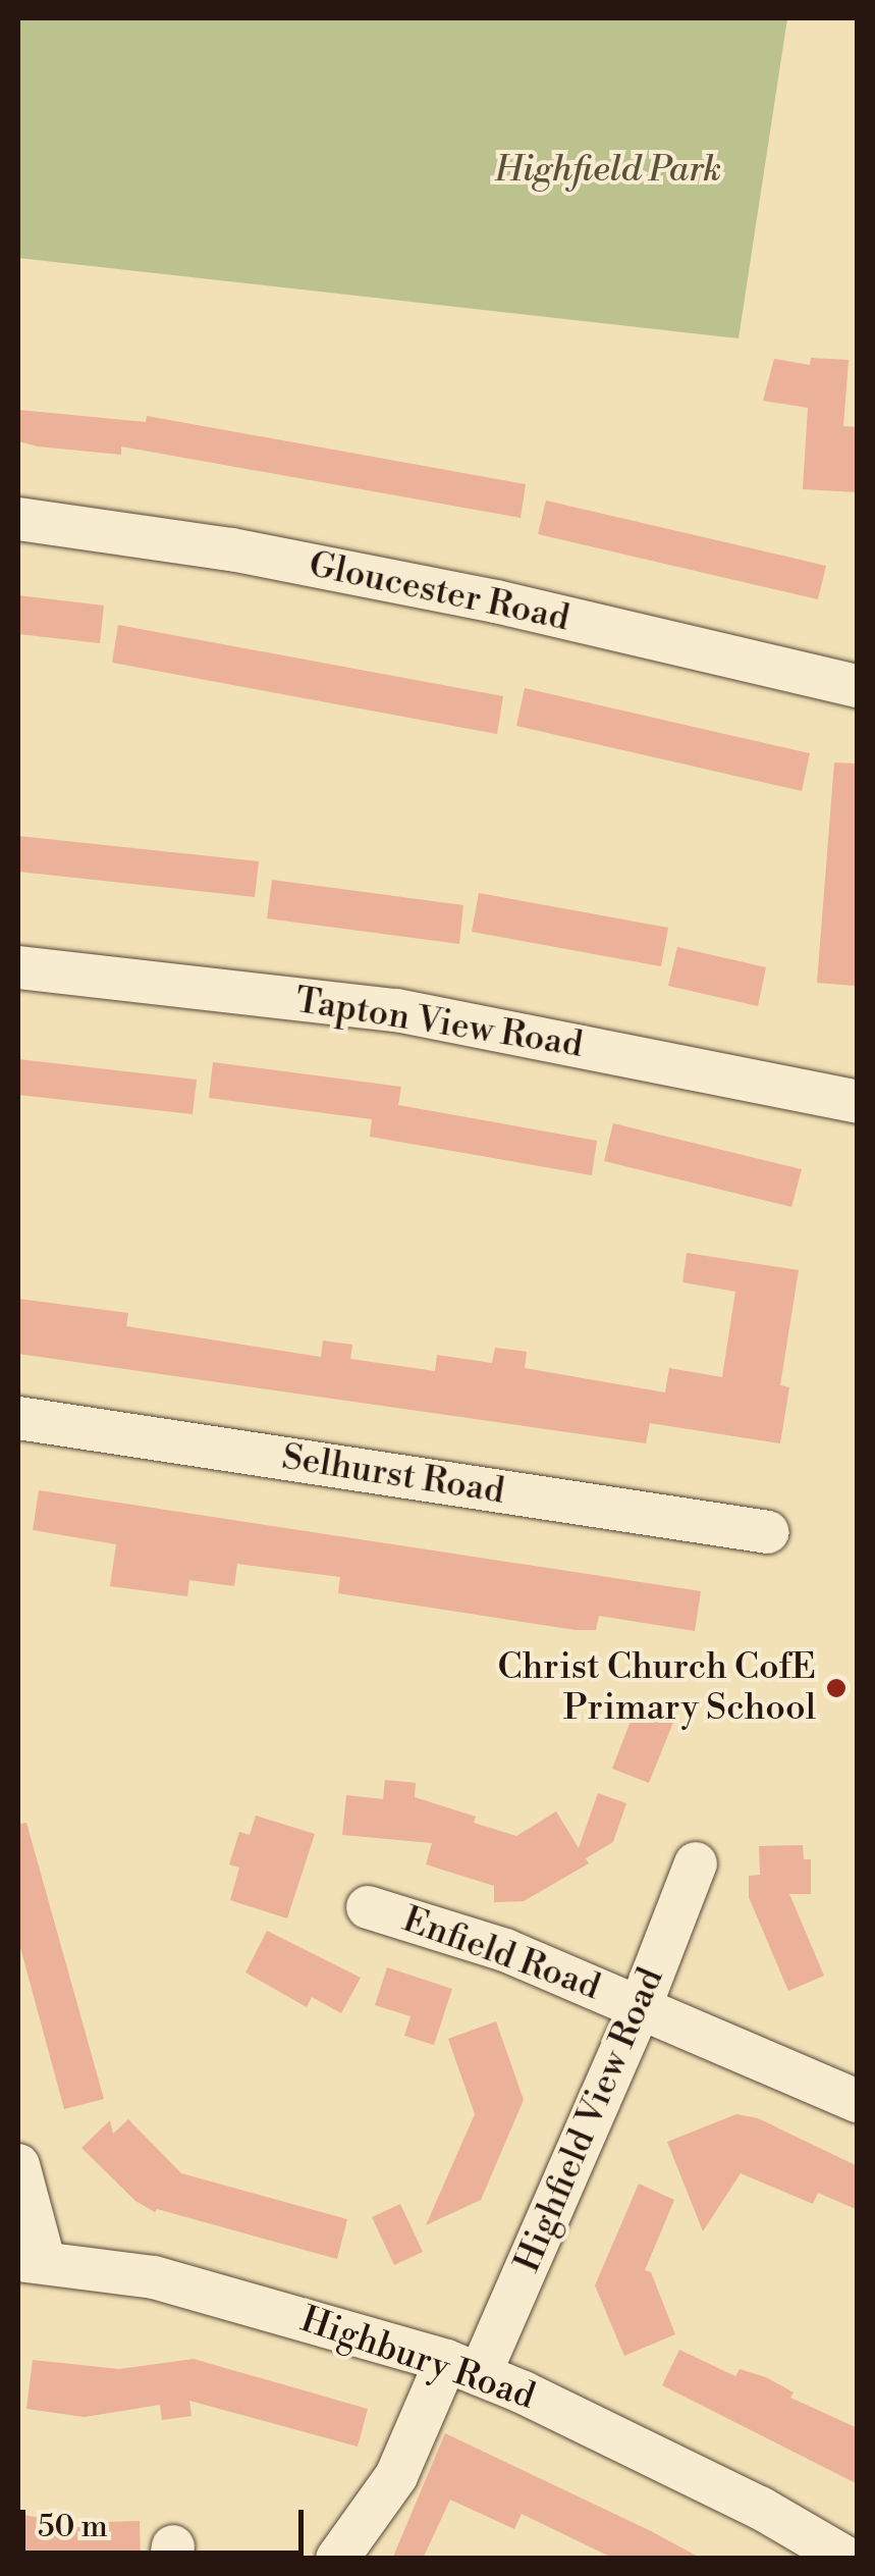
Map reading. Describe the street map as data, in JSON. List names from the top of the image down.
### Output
{
  "streets": {
    "street": [
      "Gloucester Road",
      "Tapton View Road",
      "Selhurst Road",
      "Enfield Road",
      "Highfield View Road",
      "Highbury Road"
    ]
  },
  "crossings": [
    ["Enfield Road", "Highfield View Road"],
    ["Highfield View Road", "Highbury Road"]
  ],
  "parks": ["Highfield Park"],
  "places": ["Christ Church CofE Primary School"],
  "scale_bar": "50 m"
}
